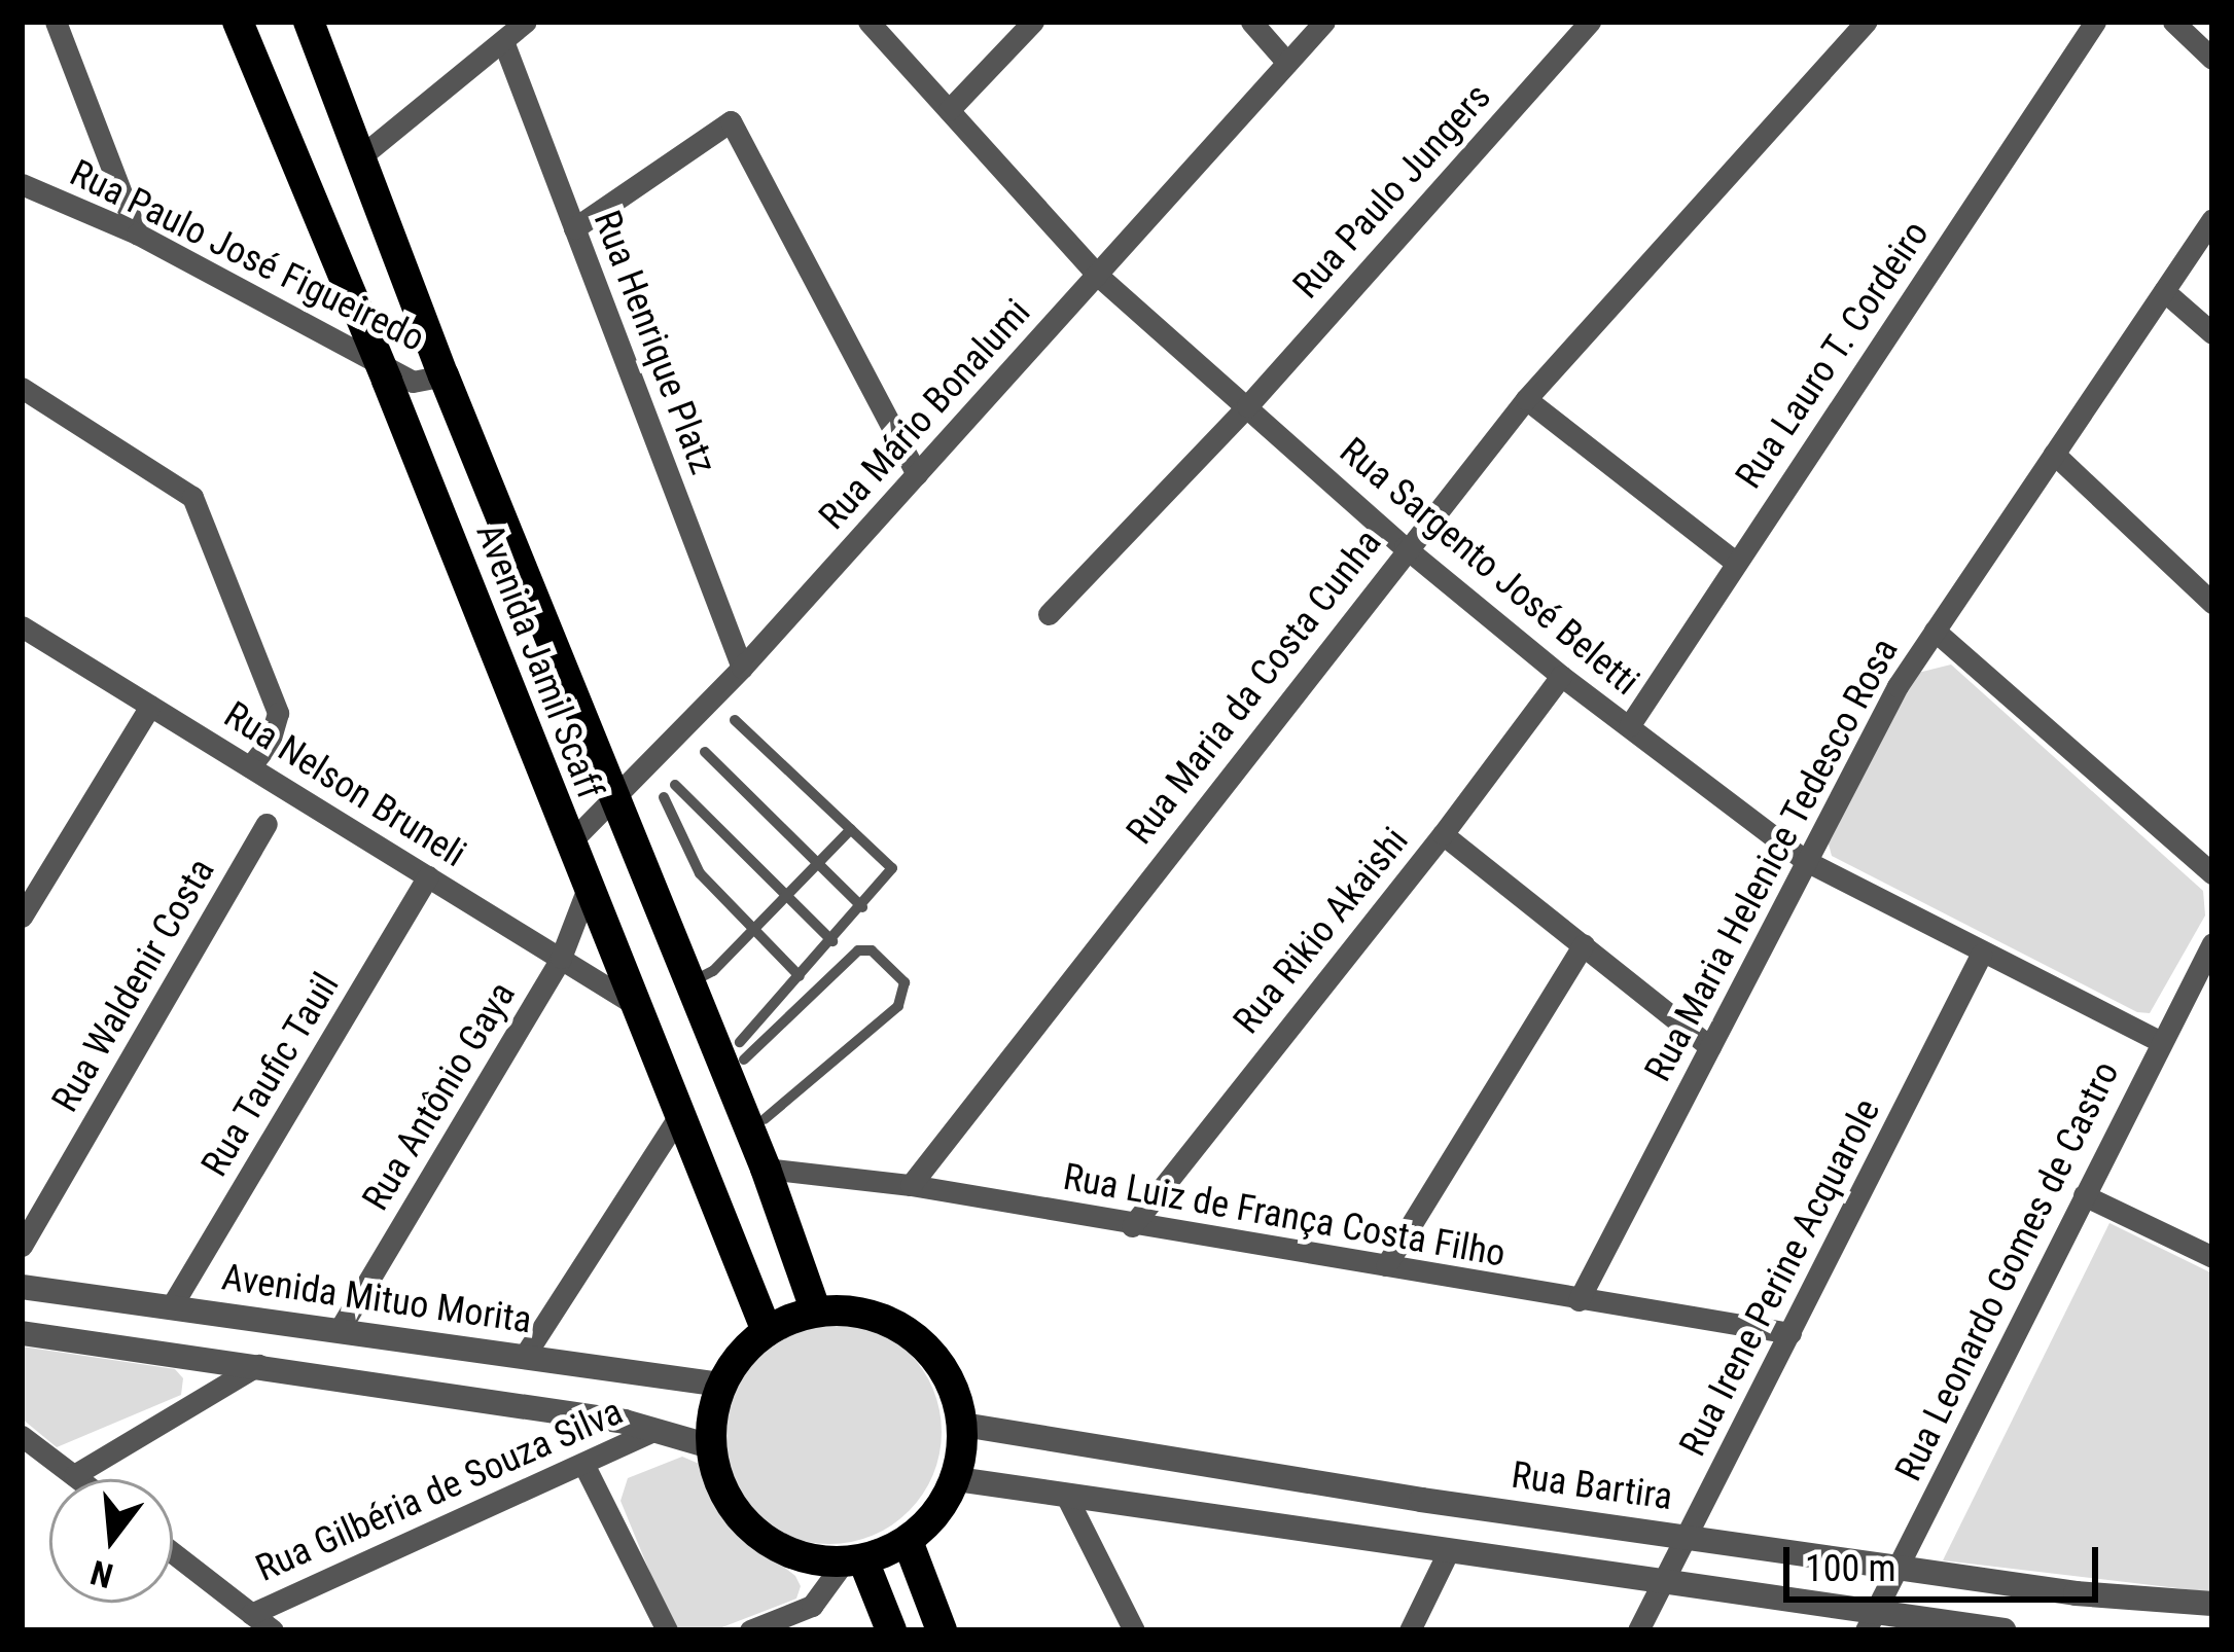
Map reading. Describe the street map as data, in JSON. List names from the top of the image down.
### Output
{
  "streets": {
    "main road": ["Avenida Jamil Scaff"],
    "street": [
      "Rua Paulo Jungers",
      "Rua Paulo José Figueiredo",
      "Rua Henrique Platz",
      "Rua Lauro T. Cordeiro",
      "Rua Mário Bonalumi",
      "Rua Sargento José Beletti",
      "Rua Maria da Costa Cunha",
      "Rua Nelson Bruneli",
      "Rua Maria Helenice Tedesco Rosa",
      "Rua Rikio Akaishi",
      "Rua Waldenir Costa",
      "Rua Taufic Tauil",
      "Rua Antônio Gaya",
      "Rua Luiz de França Costa Filho",
      "Rua Leonardo Gomes de Castro",
      "Rua Irene Perine Acquarole",
      "Avenida Mituo Morita",
      "Rua Bartira",
      "Rua Gilbéria de Souza Silva"
    ]
  },
  "crossings": [
    ["Rua Paulo Jungers", "Rua Sargento José Beletti"],
    ["Rua Paulo José Figueiredo", "Avenida Jamil Scaff"],
    ["Rua Henrique Platz", "Rua Mário Bonalumi"],
    ["Rua Lauro T. Cordeiro", "Rua Sargento José Beletti"],
    ["Rua Mário Bonalumi", "Rua Sargento José Beletti"],
    ["Rua Mário Bonalumi", "Avenida Jamil Scaff"],
    ["Rua Sargento José Beletti", "Rua Maria da Costa Cunha"],
    ["Rua Sargento José Beletti", "Rua Maria Helenice Tedesco Rosa"],
    ["Rua Sargento José Beletti", "Rua Rikio Akaishi"],
    ["Rua Sargento José Beletti", "Rua Leonardo Gomes de Castro"],
    ["Rua Sargento José Beletti", "Rua Irene Perine Acquarole"],
    ["Avenida Jamil Scaff", "Rua Nelson Bruneli"],
    ["Avenida Jamil Scaff", "Rua Antônio Gaya"],
    ["Avenida Jamil Scaff", "Rua Luiz de França Costa Filho"],
    ["Avenida Jamil Scaff", "Avenida Mituo Morita"],
    ["Avenida Jamil Scaff", "Rua Bartira"],
    ["Rua Maria da Costa Cunha", "Rua Luiz de França Costa Filho"],
    ["Rua Nelson Bruneli", "Rua Taufic Tauil"],
    ["Rua Nelson Bruneli", "Rua Antônio Gaya"],
    ["Rua Maria Helenice Tedesco Rosa", "Rua Luiz de França Costa Filho"],
    ["Rua Rikio Akaishi", "Rua Luiz de França Costa Filho"],
    ["Rua Taufic Tauil", "Avenida Mituo Morita"],
    ["Rua Antônio Gaya", "Avenida Mituo Morita"],
    ["Rua Luiz de França Costa Filho", "Rua Irene Perine Acquarole"],
    ["Rua Leonardo Gomes de Castro", "Rua Bartira"],
    ["Rua Irene Perine Acquarole", "Rua Bartira"],
    ["Avenida Mituo Morita", "Rua Bartira"]
  ],
  "scale_bar": "100 m",
  "north": "bottom"
}
